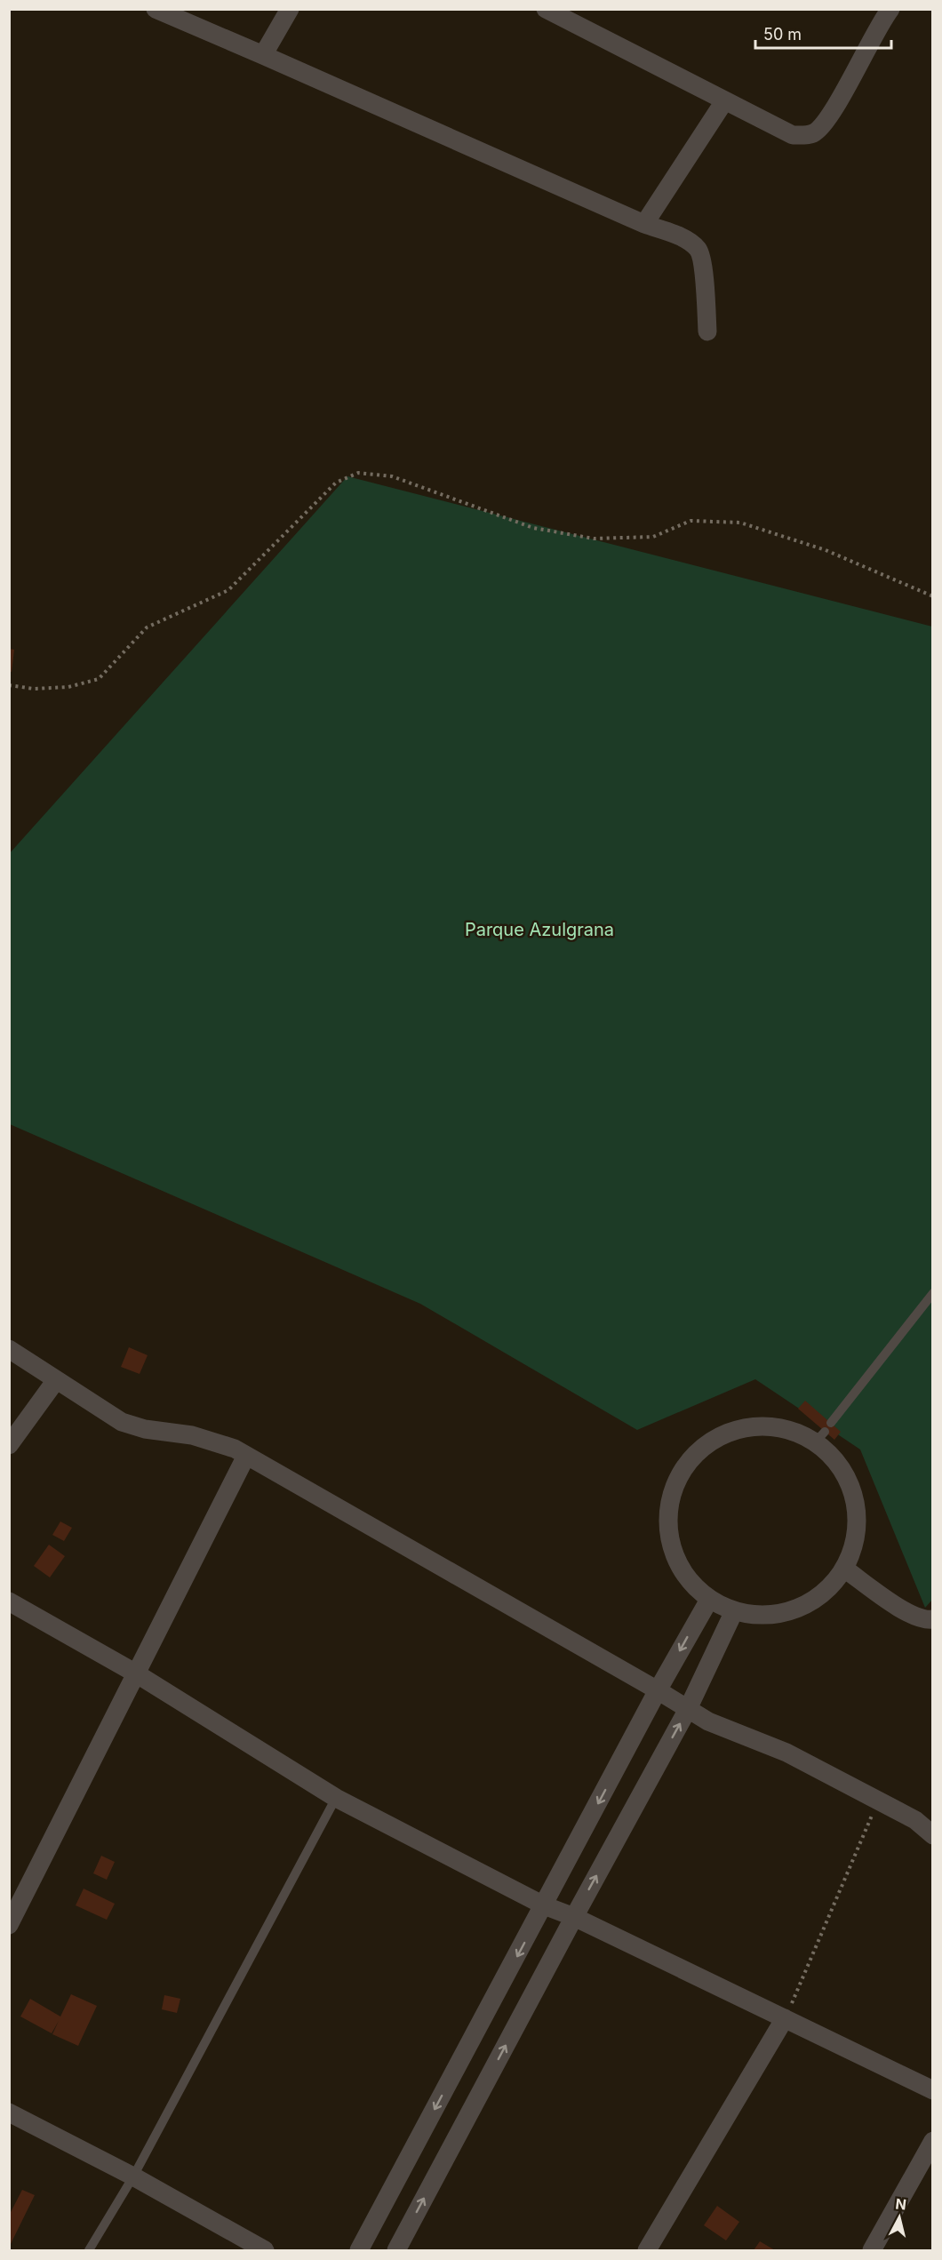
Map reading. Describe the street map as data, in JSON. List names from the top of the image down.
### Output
{
  "parks": ["Parque Azulgrana"],
  "scale_bar": "50 m",
  "north": "top"
}
